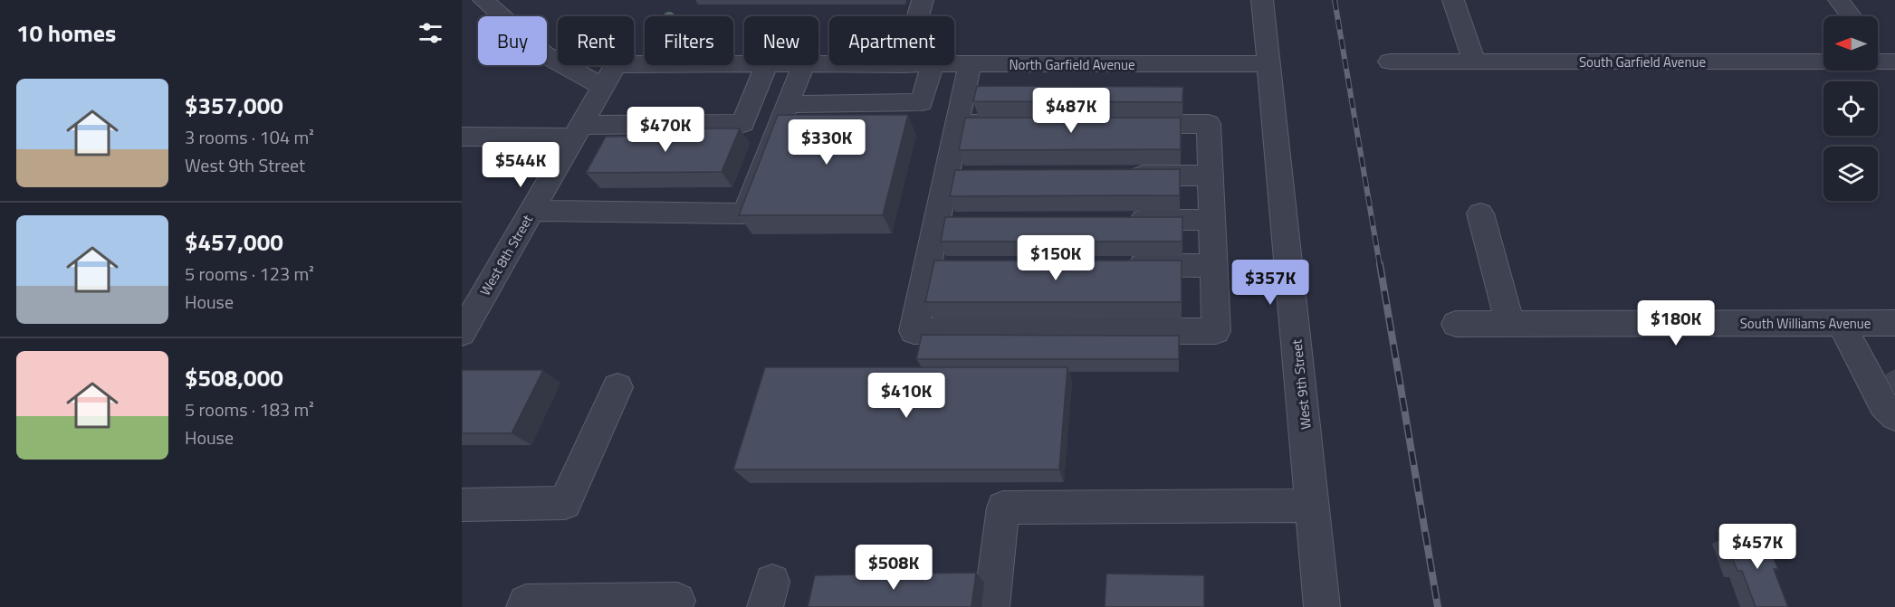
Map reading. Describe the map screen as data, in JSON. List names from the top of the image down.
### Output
{
  "streets": {
    "street": [
      "South Garfield Avenue",
      "North Garfield Avenue",
      "West 8th Street",
      "South Williams Avenue",
      "West 9th Street"
    ]
  },
  "crossings": [
    ["North Garfield Avenue", "West 9th Street"]
  ],
  "north": "left",
  "page": {
    "heading": "10 homes",
    "chip": [
      "Buy",
      "Rent",
      "Filters",
      "New",
      "Apartment"
    ],
    "list": [
      {
        "name": "$357,000",
        "note": "3 rooms · 104 m² · West 9th Street"
      },
      {
        "name": "$457,000",
        "note": "5 rooms · 123 m² · House"
      },
      {
        "name": "$508,000",
        "note": "5 rooms · 183 m² · House"
      }
    ],
    "price": [
      "$487K",
      "$470K",
      "$330K",
      "$544K",
      "$150K",
      "$357K",
      "$180K",
      "$410K",
      "$457K",
      "$508K"
    ]
  }
}
